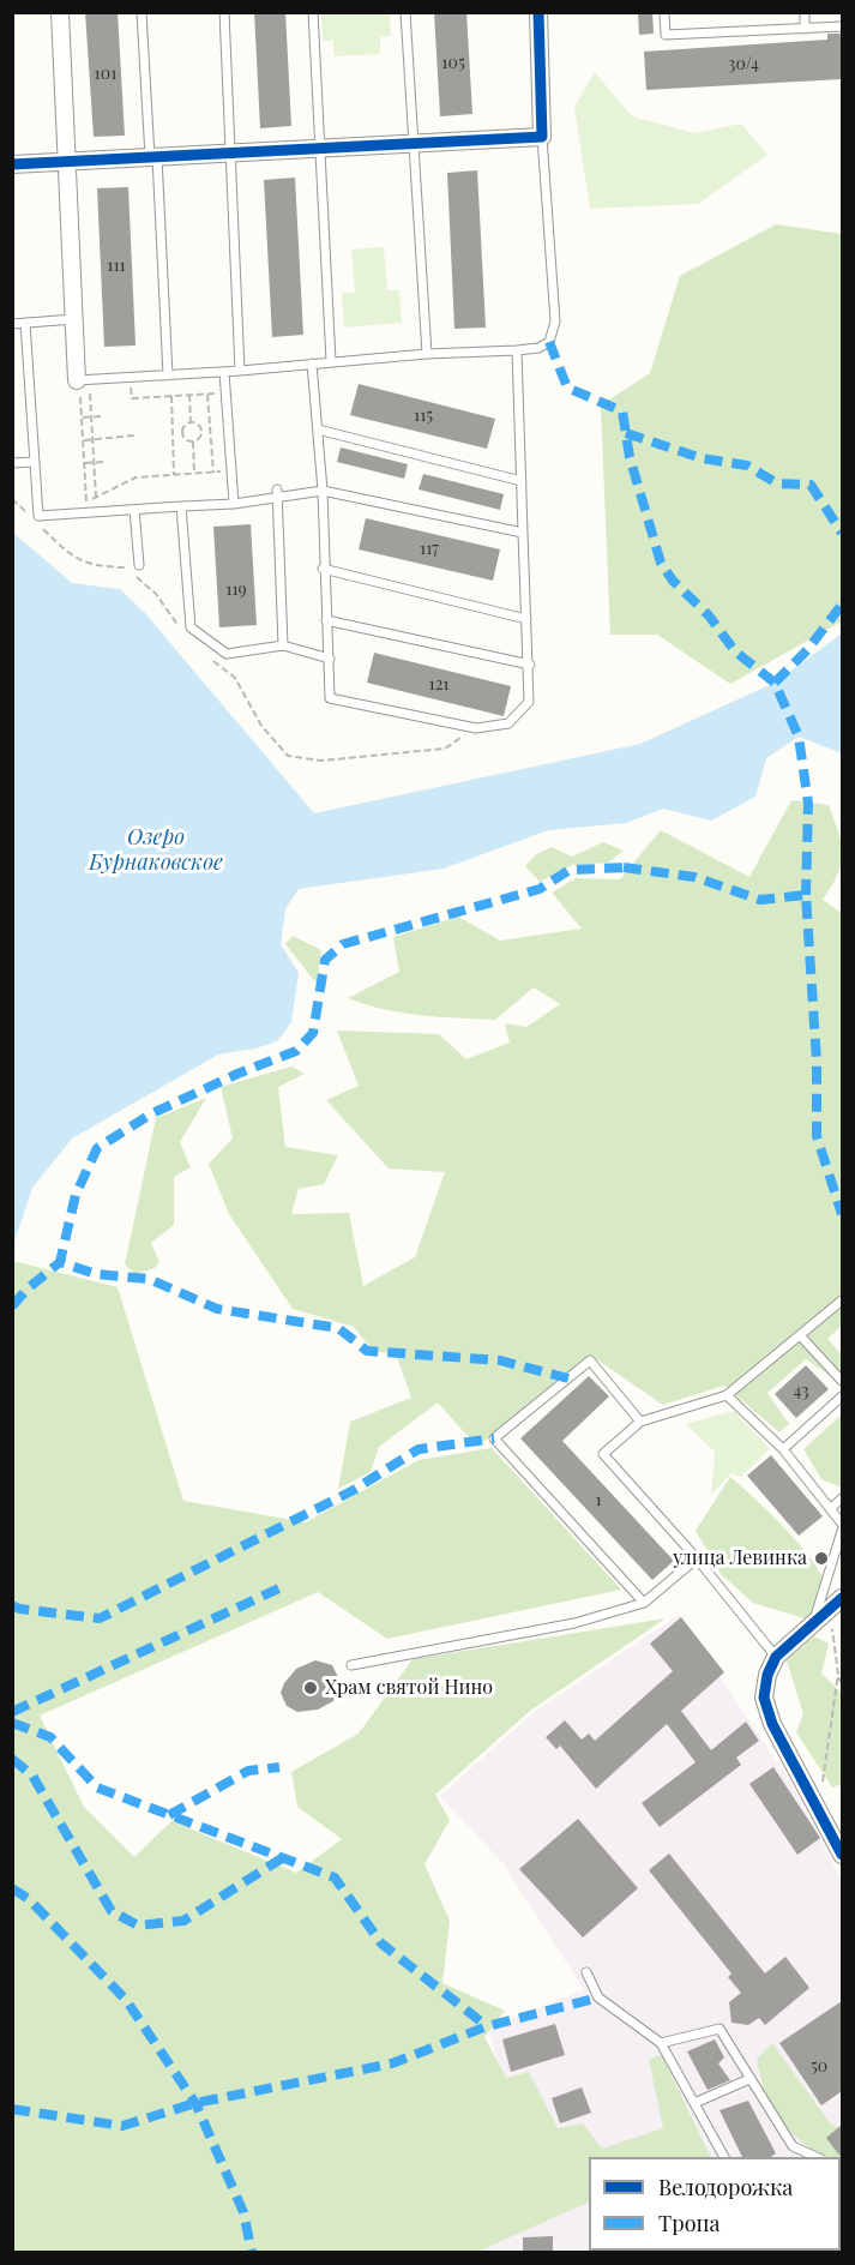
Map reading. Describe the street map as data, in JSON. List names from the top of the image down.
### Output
{
  "water": ["Озеро Бурнаковское"],
  "places": ["улица Левинка", "Храм святой Нино"],
  "house_numbers": [
    "105",
    "30/4",
    "101",
    "111",
    "115",
    "117",
    "119",
    "121",
    "43",
    "1",
    "50"
  ],
  "legend": ["Велодорожка", "Тропа"]
}
